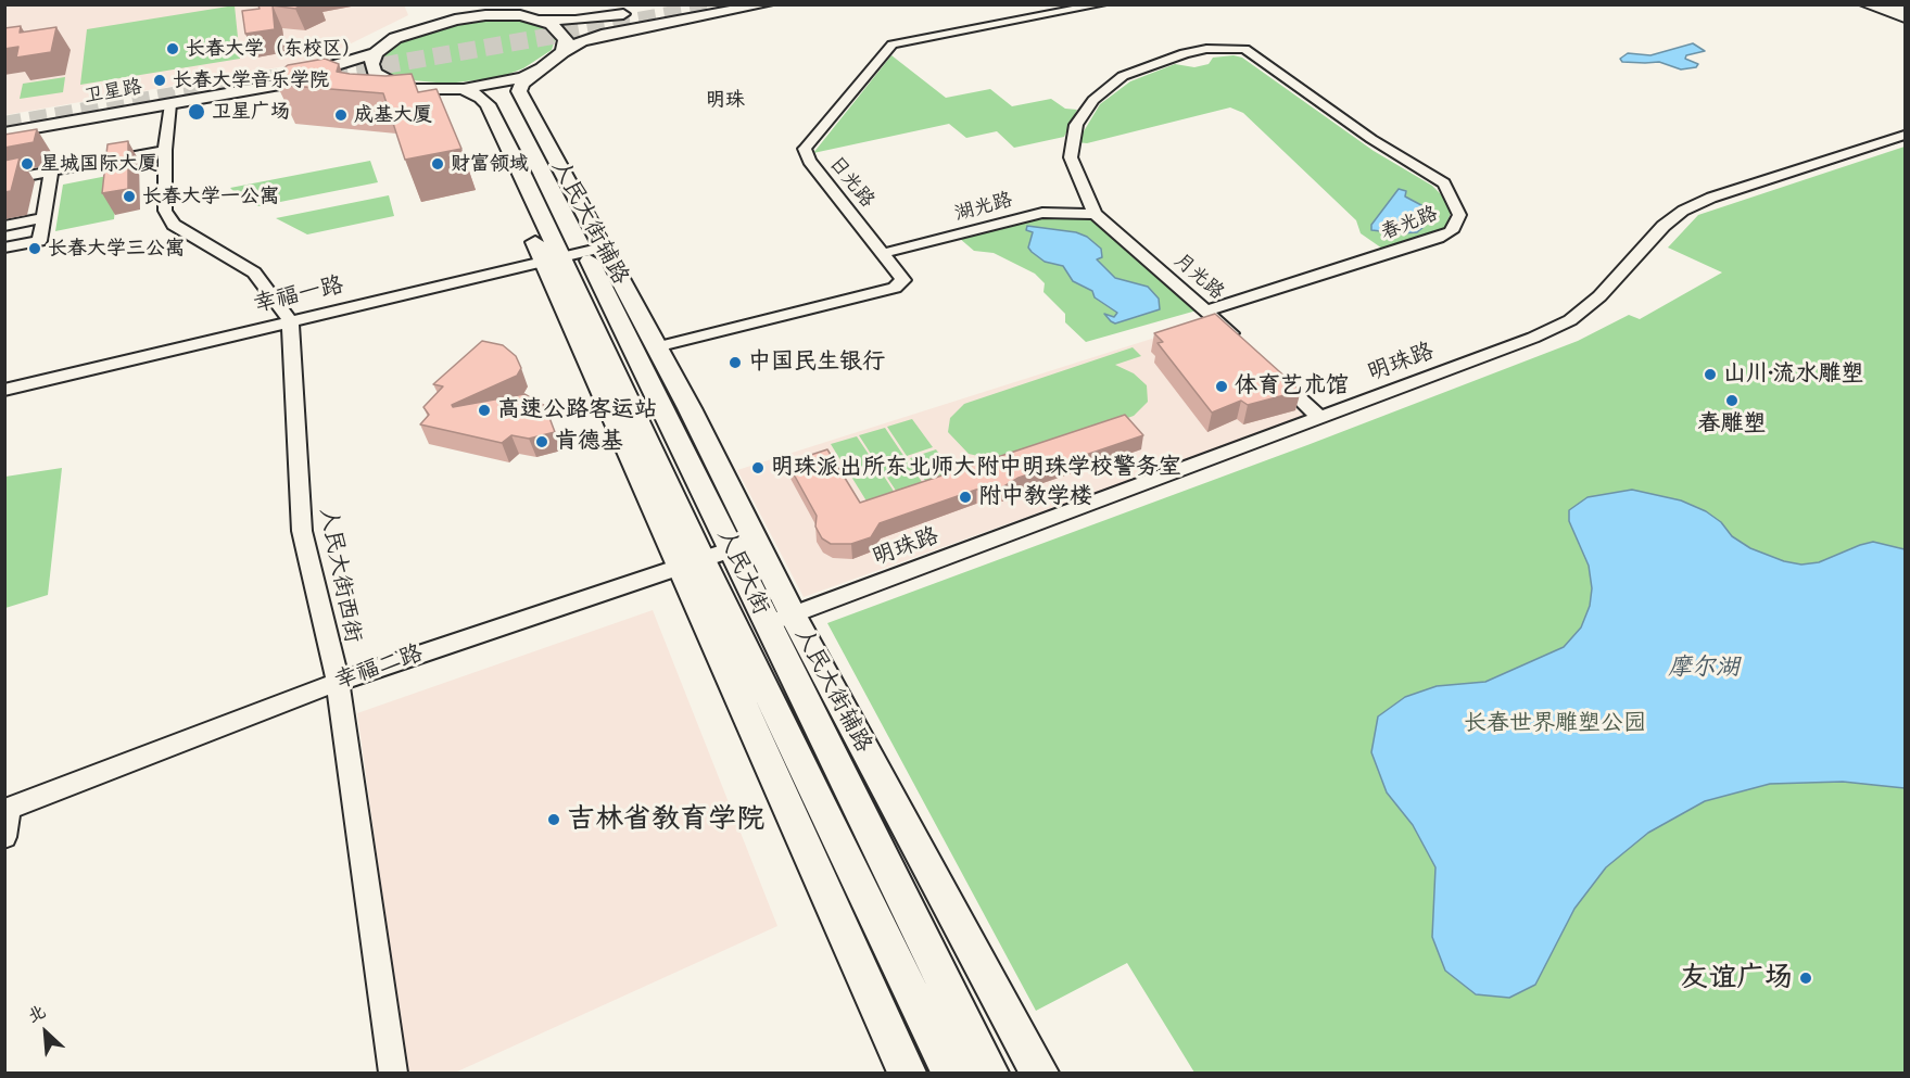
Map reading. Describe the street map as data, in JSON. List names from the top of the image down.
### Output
{
  "streets": {
    "main road": ["卫星路", "人民大街辅路", "人民大街"],
    "street": [
      "日光路",
      "湖光路",
      "春光路",
      "月光路",
      "幸福一路",
      "明珠路",
      "人民大街西街",
      "幸福二路"
    ]
  },
  "crossings": [
    ["日光路", "湖光路"],
    ["日光路", "人民大街辅路"],
    ["湖光路", "春光路"],
    ["湖光路", "月光路"],
    ["人民大街辅路", "幸福一路"],
    ["人民大街辅路", "明珠路"],
    ["人民大街辅路", "人民大街"],
    ["人民大街辅路", "幸福二路"],
    ["春光路", "月光路"],
    ["幸福一路", "人民大街"],
    ["幸福一路", "人民大街西街"],
    ["明珠路", "人民大街"],
    ["人民大街", "幸福二路"],
    ["人民大街西街", "幸福二路"]
  ],
  "districts": ["明珠"],
  "water": ["摩尔湖"],
  "parks": ["长春世界雕塑公园"],
  "places": [
    "长春大学（东校区）",
    "长春大学音乐学院",
    "卫星广场",
    "成基大厦",
    "星城国际大厦",
    "财富领域",
    "长春大学一公寓",
    "长春大学三公寓",
    "中国民生银行",
    "山川·流水雕塑",
    "体育艺术馆",
    "春雕塑",
    "高速公路客运站",
    "肯德基",
    "明珠派出所东北师大附中明珠学校警务室",
    "附中教学楼",
    "吉林省教育学院",
    "友谊广场"
  ],
  "north": "top left"
}
